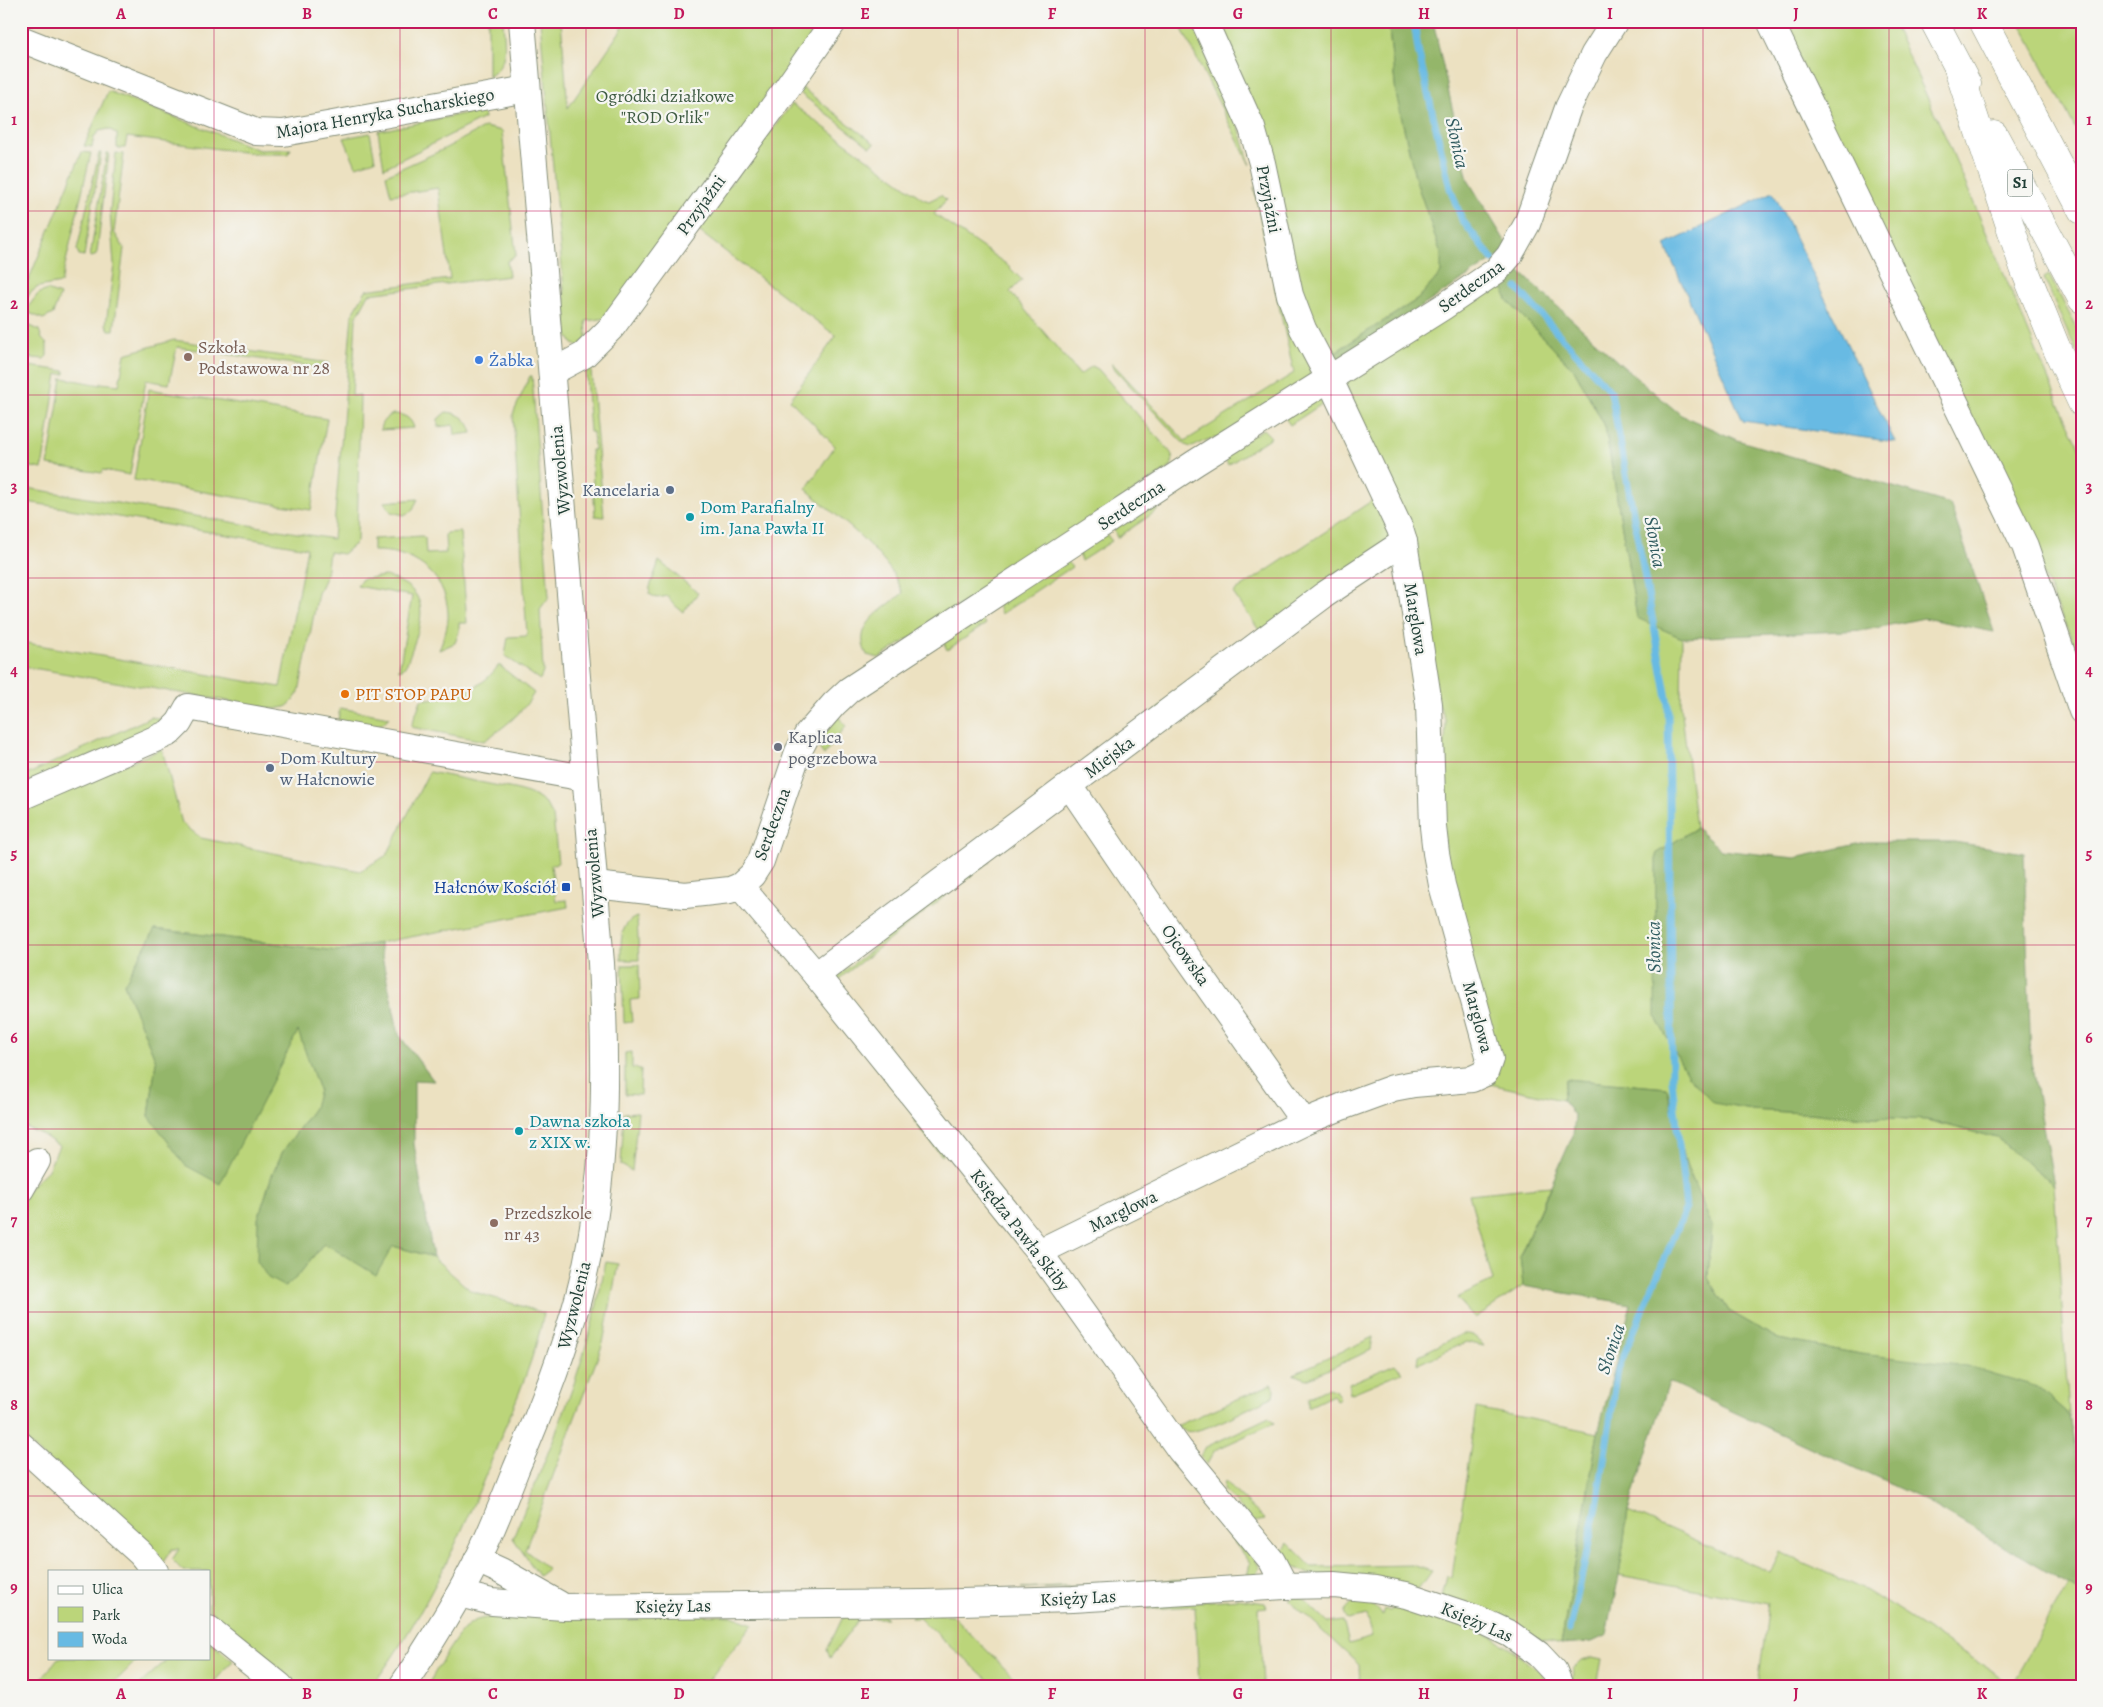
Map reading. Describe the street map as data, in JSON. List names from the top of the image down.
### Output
{
  "streets": {
    "highway": ["S1"],
    "street": [
      "Majora Henryka Sucharskiego",
      "Przyjaźni",
      "Serdeczna",
      "Wyzwolenia",
      "Marglowa",
      "Miejska",
      "Ojcowska",
      "Księdza Pawła Skiby",
      "Księży Las"
    ]
  },
  "crossings": [
    ["Majora Henryka Sucharskiego", "Wyzwolenia"],
    ["Przyjaźni", "Serdeczna"],
    ["Przyjaźni", "Wyzwolenia"],
    ["Przyjaźni", "Marglowa"],
    ["Przyjaźni", "Miejska"],
    ["Serdeczna", "Księdza Pawła Skiby"],
    ["Wyzwolenia", "Księży Las"],
    ["Marglowa", "Miejska"],
    ["Marglowa", "Ojcowska"],
    ["Marglowa", "Księdza Pawła Skiby"],
    ["Miejska", "Ojcowska"],
    ["Miejska", "Księdza Pawła Skiby"],
    ["Księdza Pawła Skiby", "Księży Las"]
  ],
  "water": ["Słonica"],
  "parks": ["Ogródki działkowe \"ROD Orlik\""],
  "places": {
    "other": [
      "Szkoła Podstawowa nr 28",
      "Żabka",
      "Kancelaria",
      "Dom Parafialny im. Jana Pawła II",
      "PIT STOP PAPU",
      "Kaplica pogrzebowa",
      "Dom Kultury w Hałcnowie",
      "Dawna szkoła z XIX w.",
      "Przedszkole nr 43"
    ],
    "transit": ["Hałcnów Kościół"]
  },
  "legend": ["Ulica", "Park", "Woda"],
  "grid": {
    "columns": [
      "A",
      "B",
      "C",
      "D",
      "E",
      "F",
      "G",
      "H",
      "I",
      "J",
      "K"
    ],
    "rows": [
      "1",
      "2",
      "3",
      "4",
      "5",
      "6",
      "7",
      "8",
      "9"
    ]
  }
}
